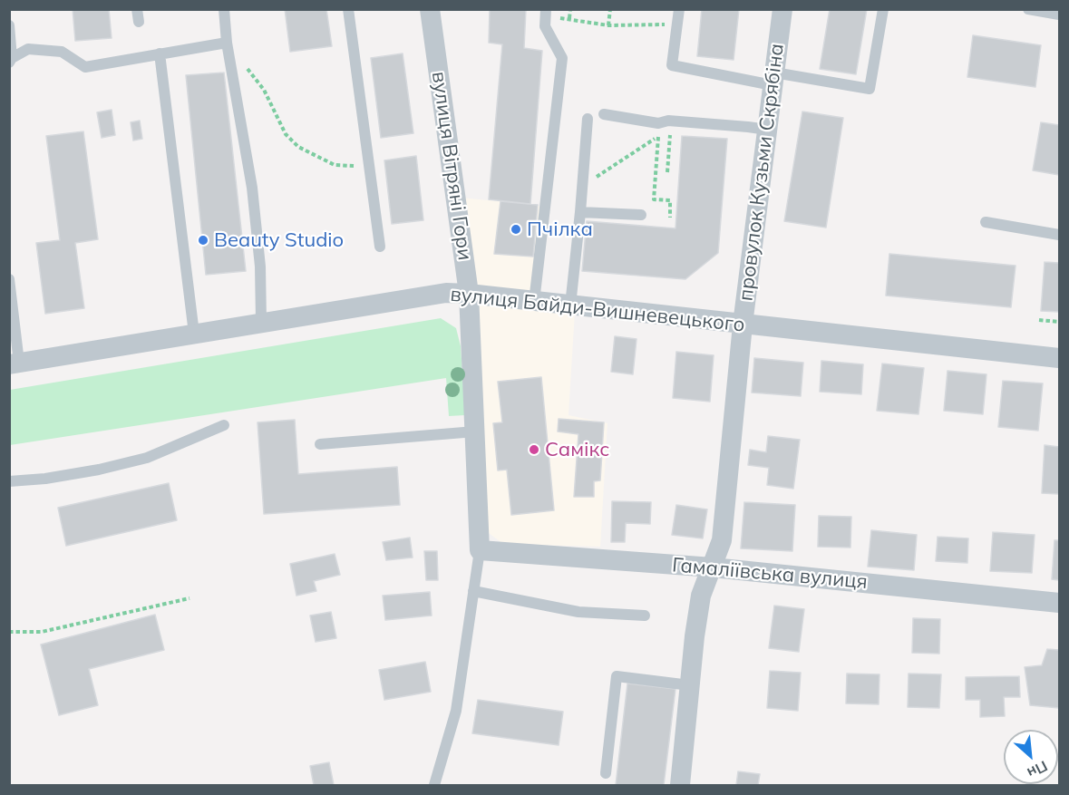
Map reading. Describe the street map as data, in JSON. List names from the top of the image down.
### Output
{
  "streets": {
    "street": [
      "вулиця Вітряні Гори",
      "провулок Кузьми Скрябіна",
      "вулиця Байди-Вишневецького",
      "Гамаліївська вулиця"
    ]
  },
  "crossings": [
    ["вулиця Вітряні Гори", "вулиця Байди-Вишневецького"],
    ["вулиця Вітряні Гори", "Гамаліївська вулиця"],
    ["провулок Кузьми Скрябіна", "вулиця Байди-Вишневецького"],
    ["провулок Кузьми Скрябіна", "Гамаліївська вулиця"]
  ],
  "places": ["Пчілка", "Beauty Studio", "Самікс"],
  "north": "bottom right"
}
